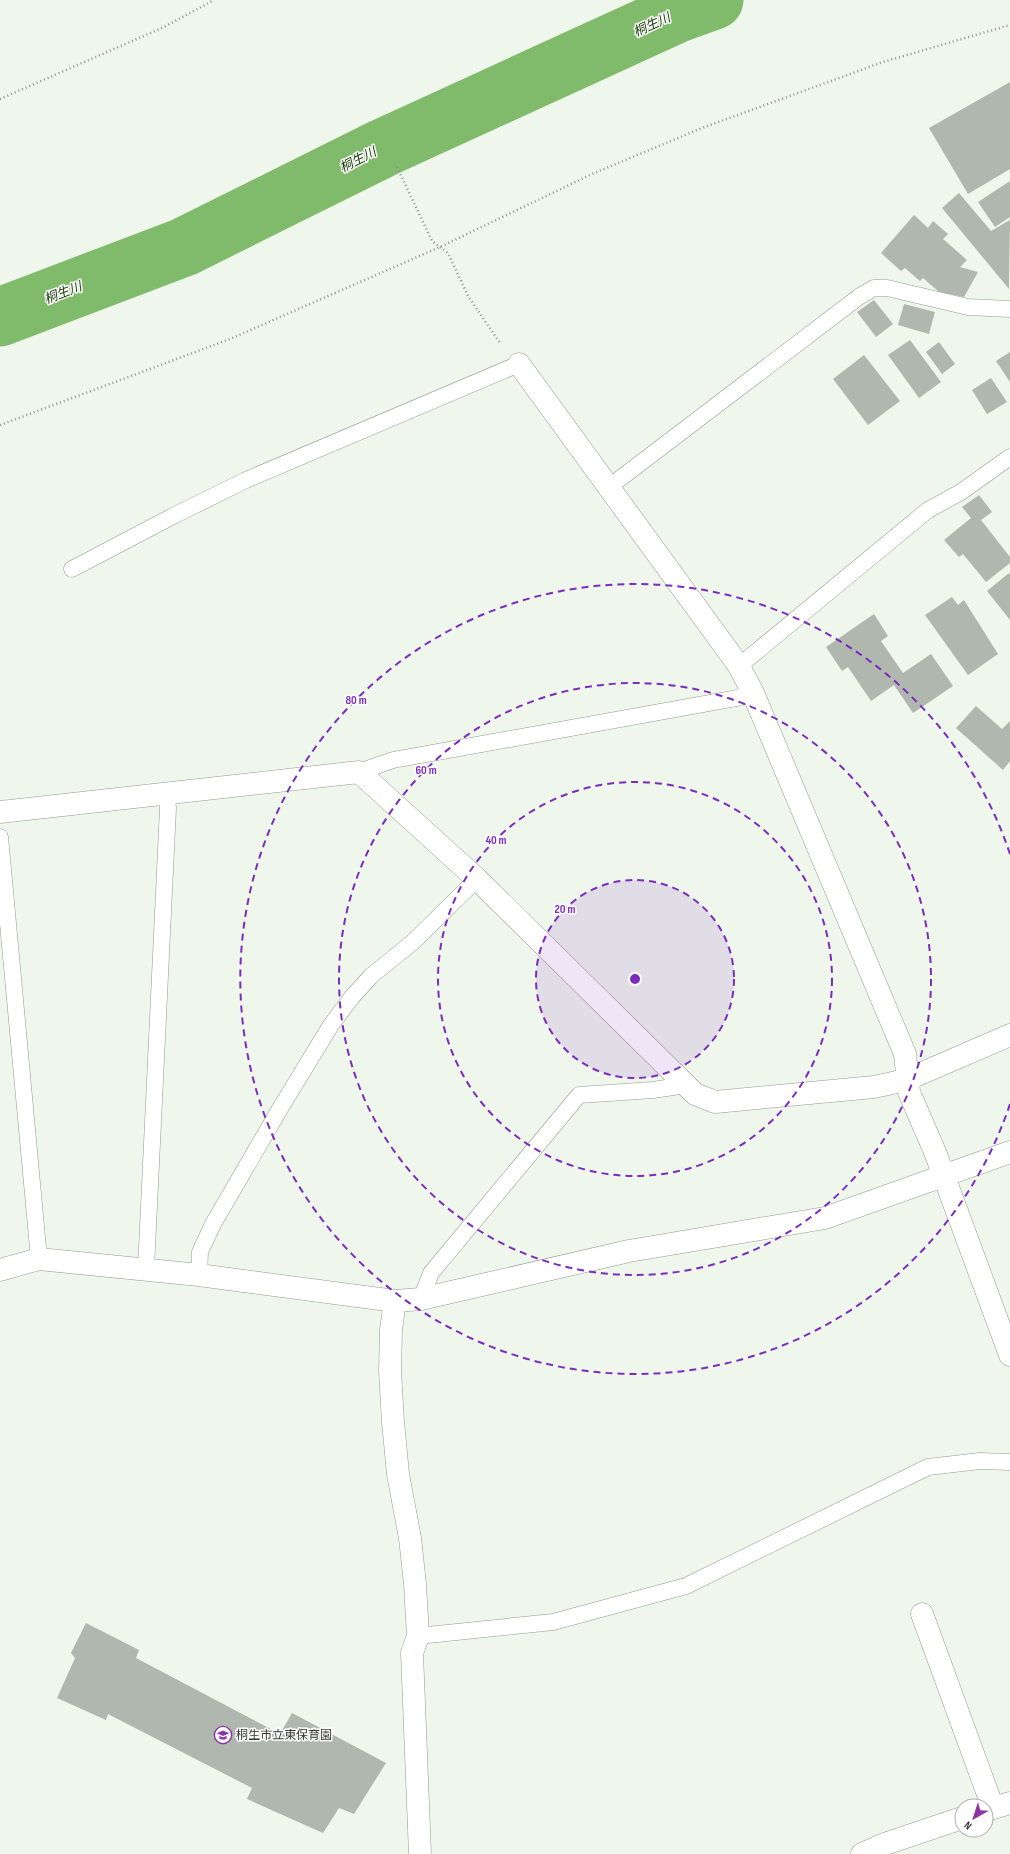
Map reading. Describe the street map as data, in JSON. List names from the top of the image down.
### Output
{
  "water": ["桐生川"],
  "places": {
    "school or university": ["桐生市立東保育園"]
  },
  "north": "bottom left",
  "rings": [
    "80 m",
    "60 m",
    "40 m",
    "20 m"
  ]
}
